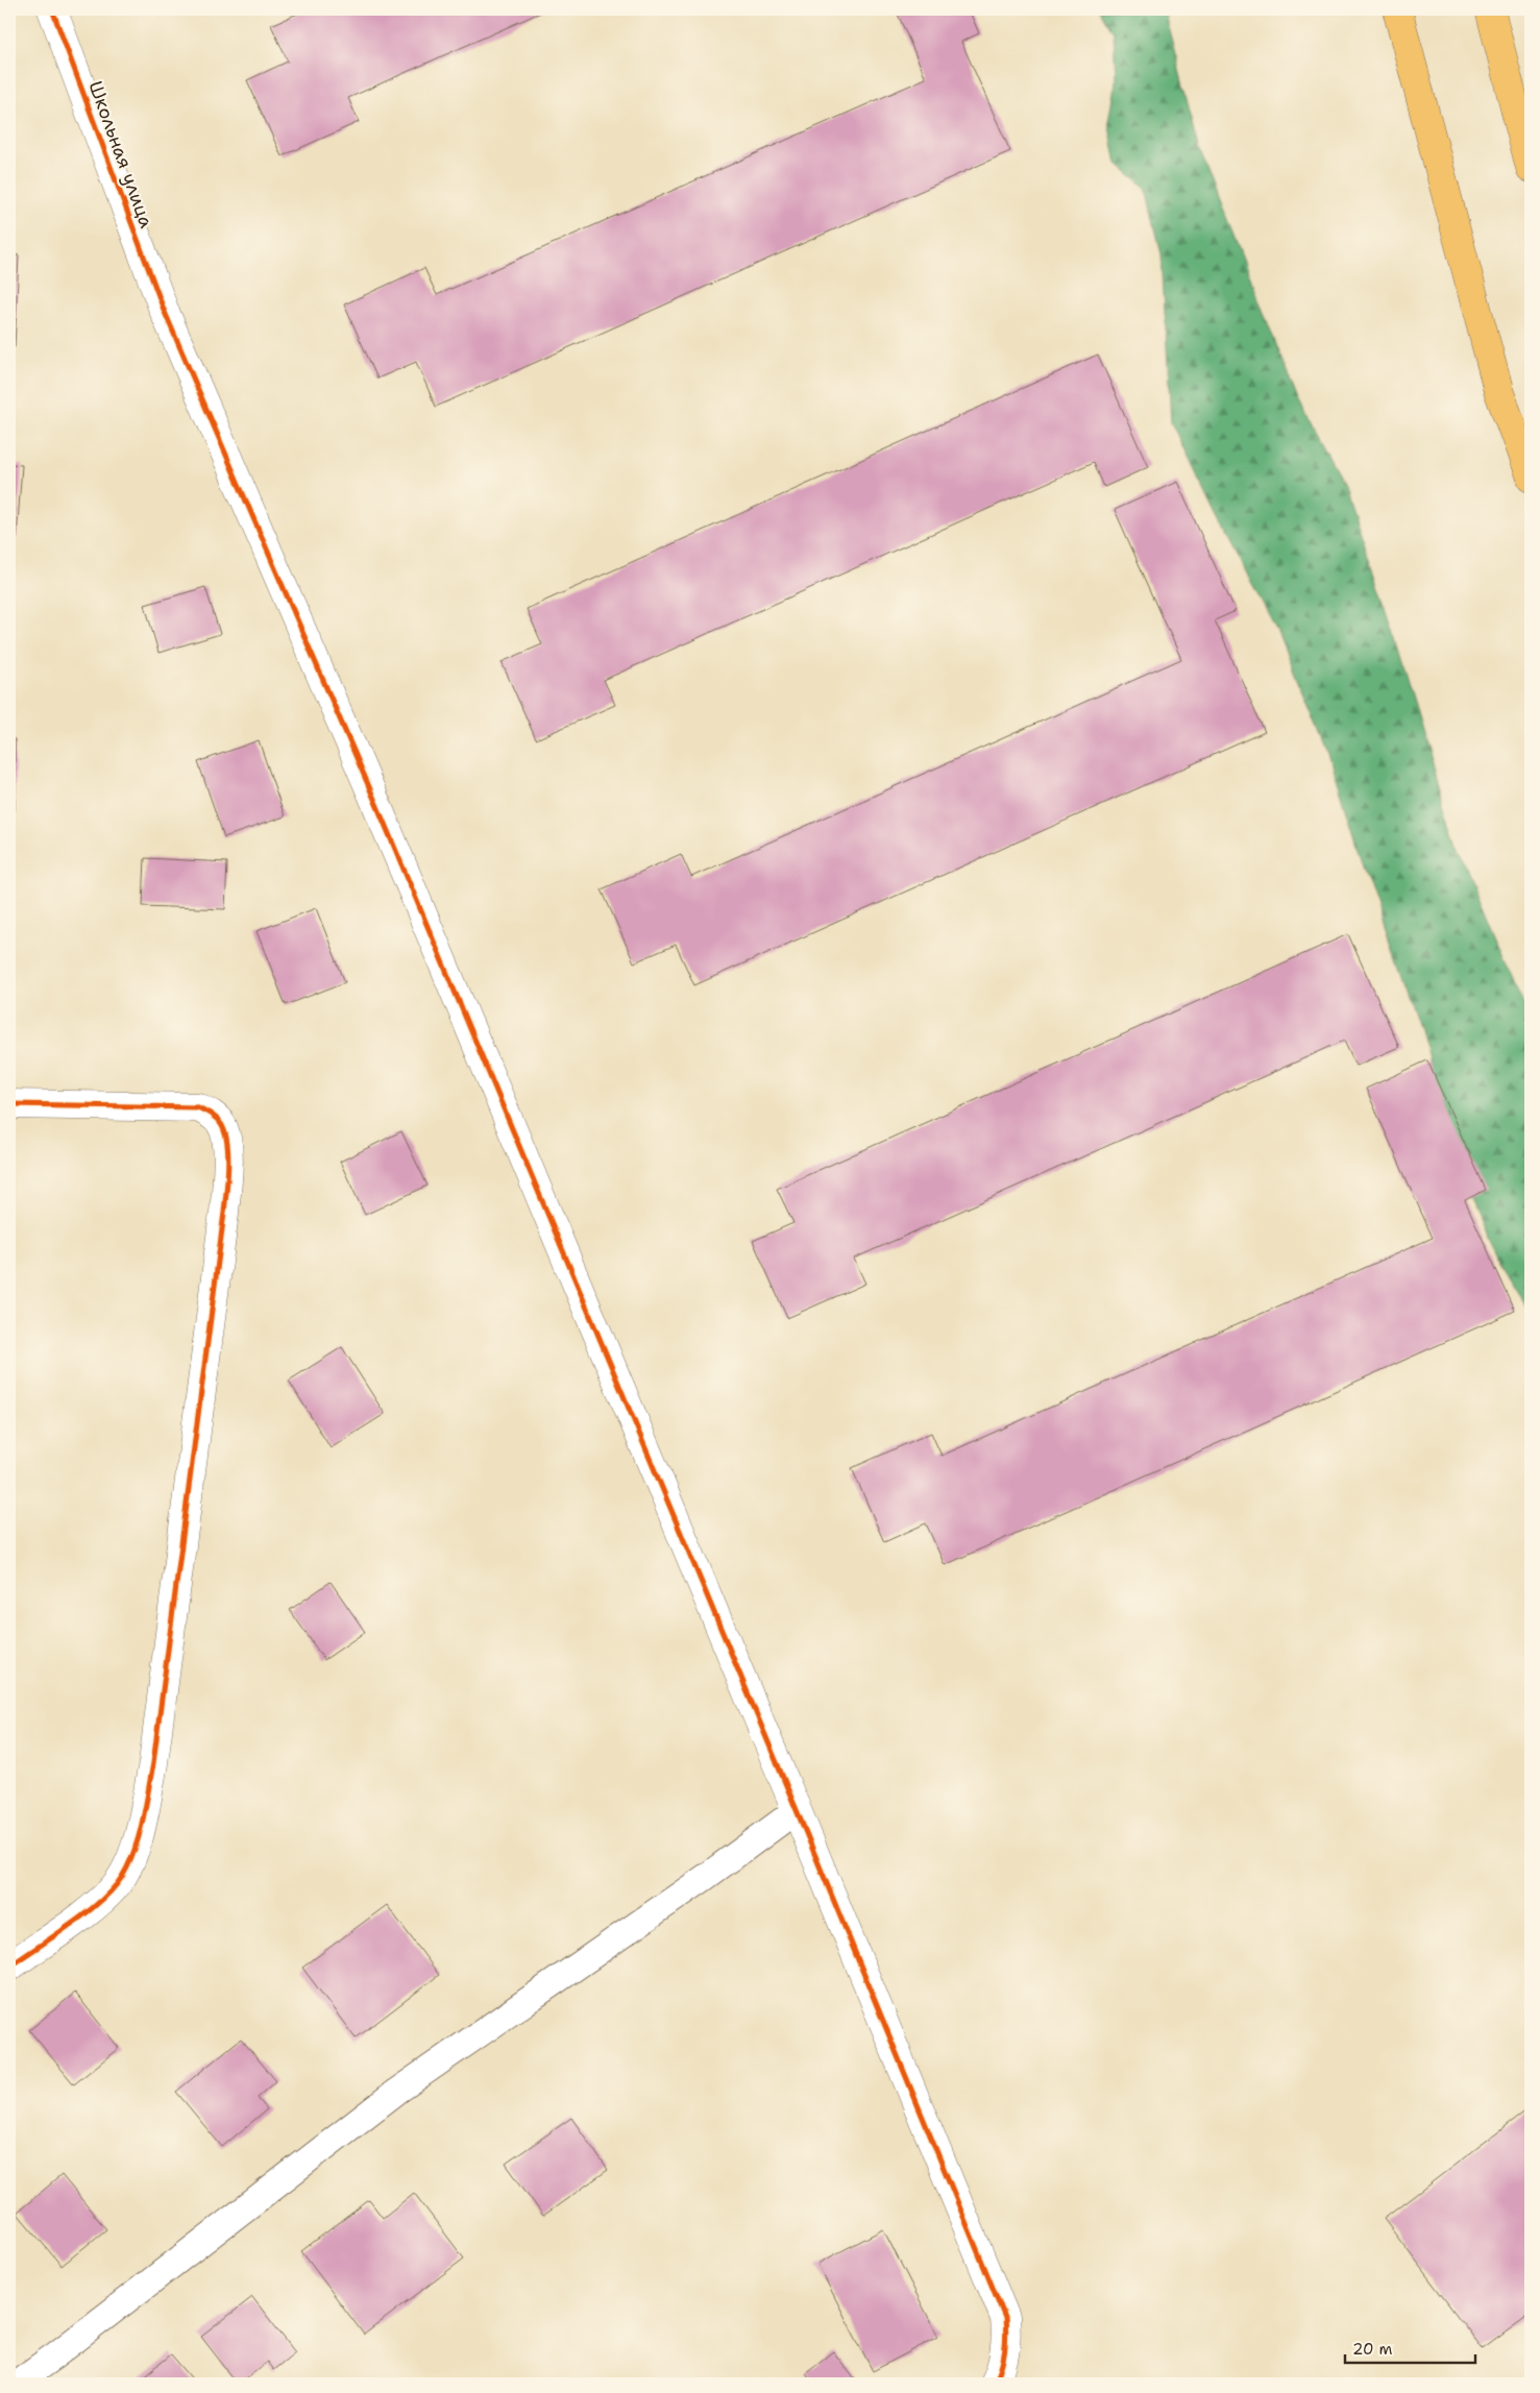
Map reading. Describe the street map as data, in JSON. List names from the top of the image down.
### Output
{
  "streets": {
    "street": ["Школьная улица"]
  },
  "scale_bar": "20 m"
}
